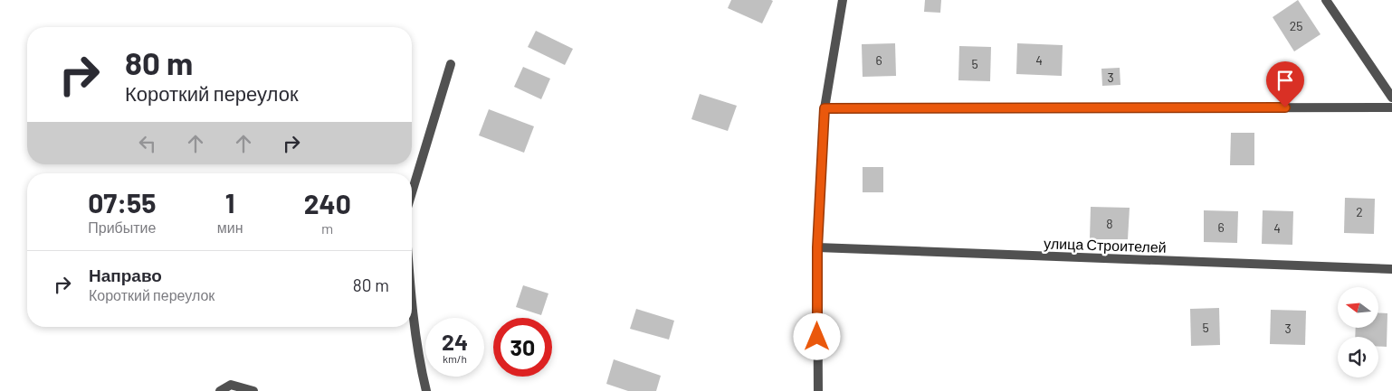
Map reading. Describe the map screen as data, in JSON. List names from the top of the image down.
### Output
{
  "streets": {
    "street": ["улица Строителей"]
  },
  "house_numbers": [
    "25",
    "6",
    "4",
    "5",
    "3",
    "2",
    "8",
    "6",
    "4",
    "5",
    "3"
  ],
  "north": "left",
  "page": {
    "turn": ["80 m", "Короткий переулок"],
    "eta": [
      "07:55",
      "Прибытие",
      "1",
      "мин",
      "240",
      "m"
    ],
    "list": [
      {
        "name": "Направо",
        "note": "Короткий переулок",
        "value": "80 m"
      }
    ],
    "speed": "24 km/h",
    "limit": "30"
  }
}
